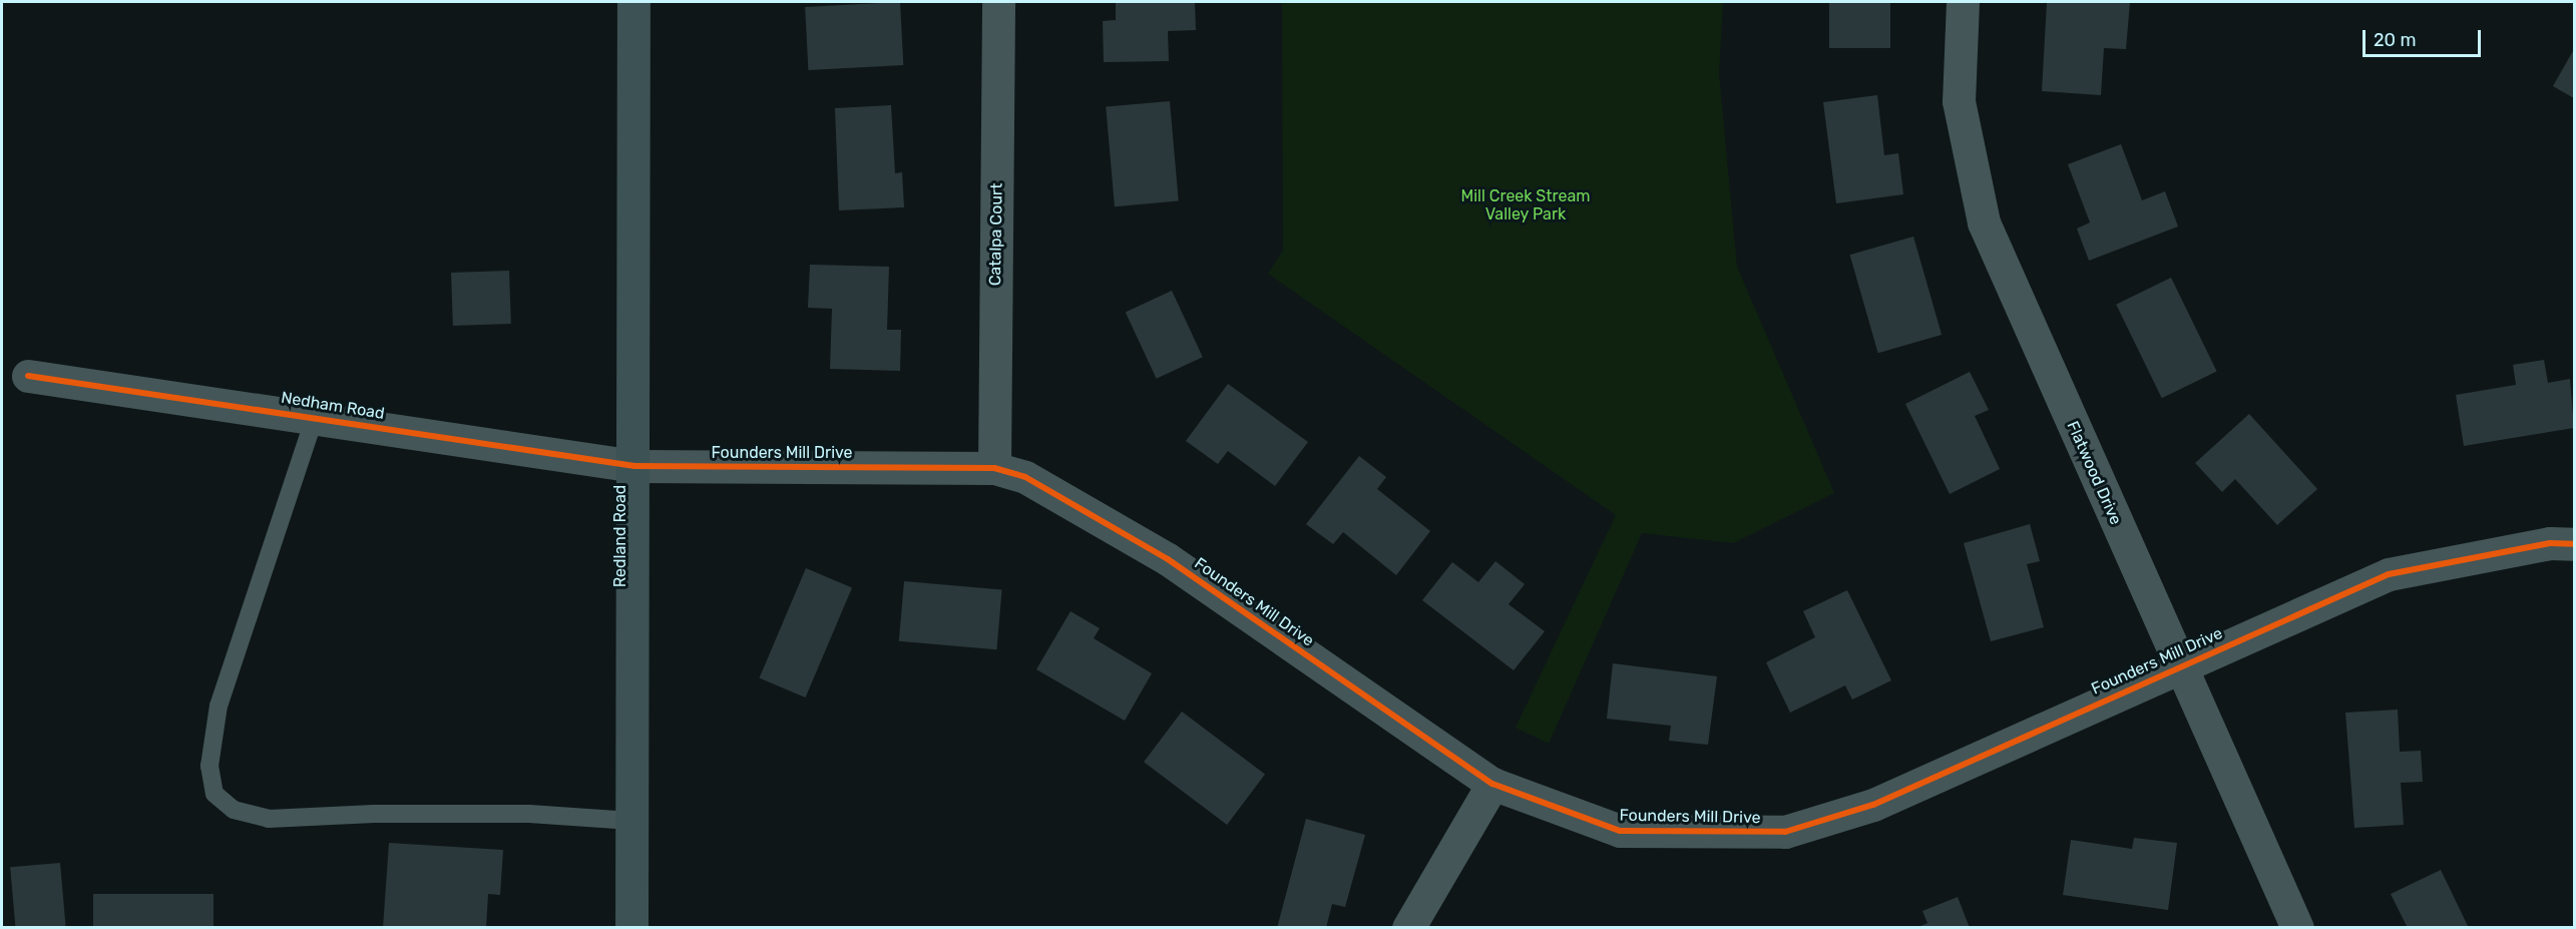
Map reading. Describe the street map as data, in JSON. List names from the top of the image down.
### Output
{
  "streets": {
    "main road": ["Redland Road"],
    "street": [
      "Catalpa Court",
      "Nedham Road",
      "Founders Mill Drive",
      "Flatwood Drive"
    ]
  },
  "crossings": [
    ["Catalpa Court", "Founders Mill Drive"],
    ["Nedham Road", "Founders Mill Drive"],
    ["Nedham Road", "Redland Road"],
    ["Founders Mill Drive", "Flatwood Drive"],
    ["Founders Mill Drive", "Redland Road"]
  ],
  "parks": ["Mill Creek Stream Valley Park"],
  "scale_bar": "20 m"
}
